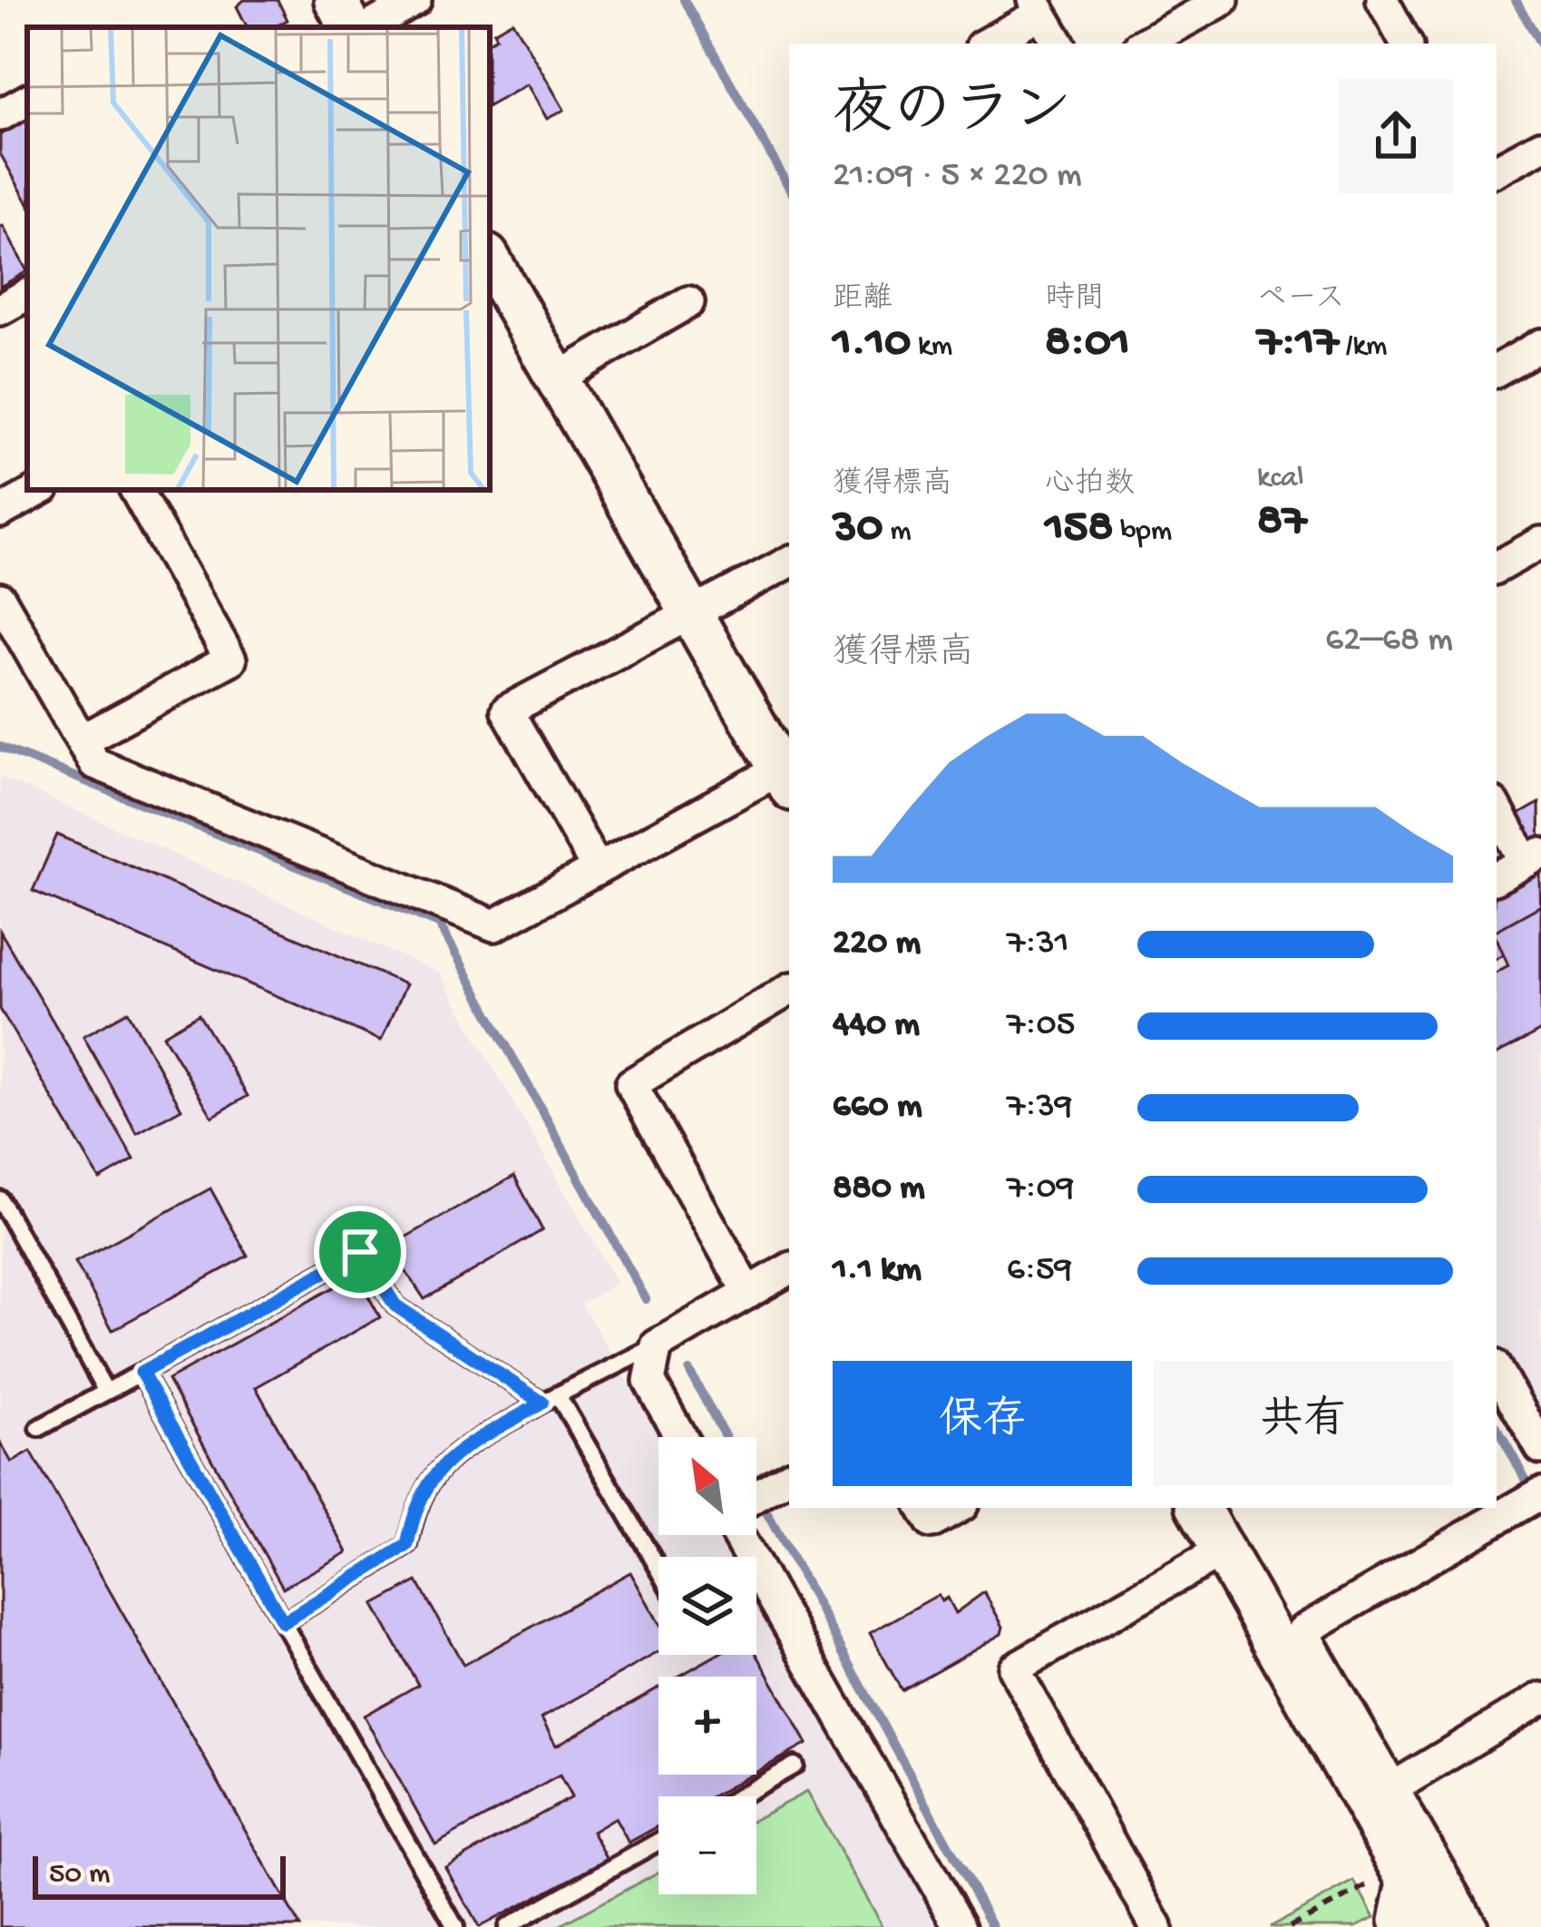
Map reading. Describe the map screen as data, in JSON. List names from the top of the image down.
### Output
{
  "scale_bar": "50 m",
  "north": "top left",
  "page": {
    "heading": ["夜のラン", "21:09 · 5 × 220 m"],
    "stats": [
      ["距離", "1.10 km"],
      ["時間", "8:01"],
      ["ペース", "7:17 /km"],
      ["獲得標高", "30 m"],
      ["心拍数", "158 bpm"],
      ["kcal", "87"]
    ],
    "chart": ["獲得標高", "62–68 m"],
    "list": [
      {
        "name": "220 m",
        "note": "7:31"
      },
      {
        "name": "440 m",
        "note": "7:05"
      },
      {
        "name": "660 m",
        "note": "7:39"
      },
      {
        "name": "880 m",
        "note": "7:09"
      },
      {
        "name": "1.1 km",
        "note": "6:59"
      }
    ],
    "buttons": ["保存", "共有"],
    "map_buttons": ["+", "−"],
    "scale": "50 m"
  }
}
